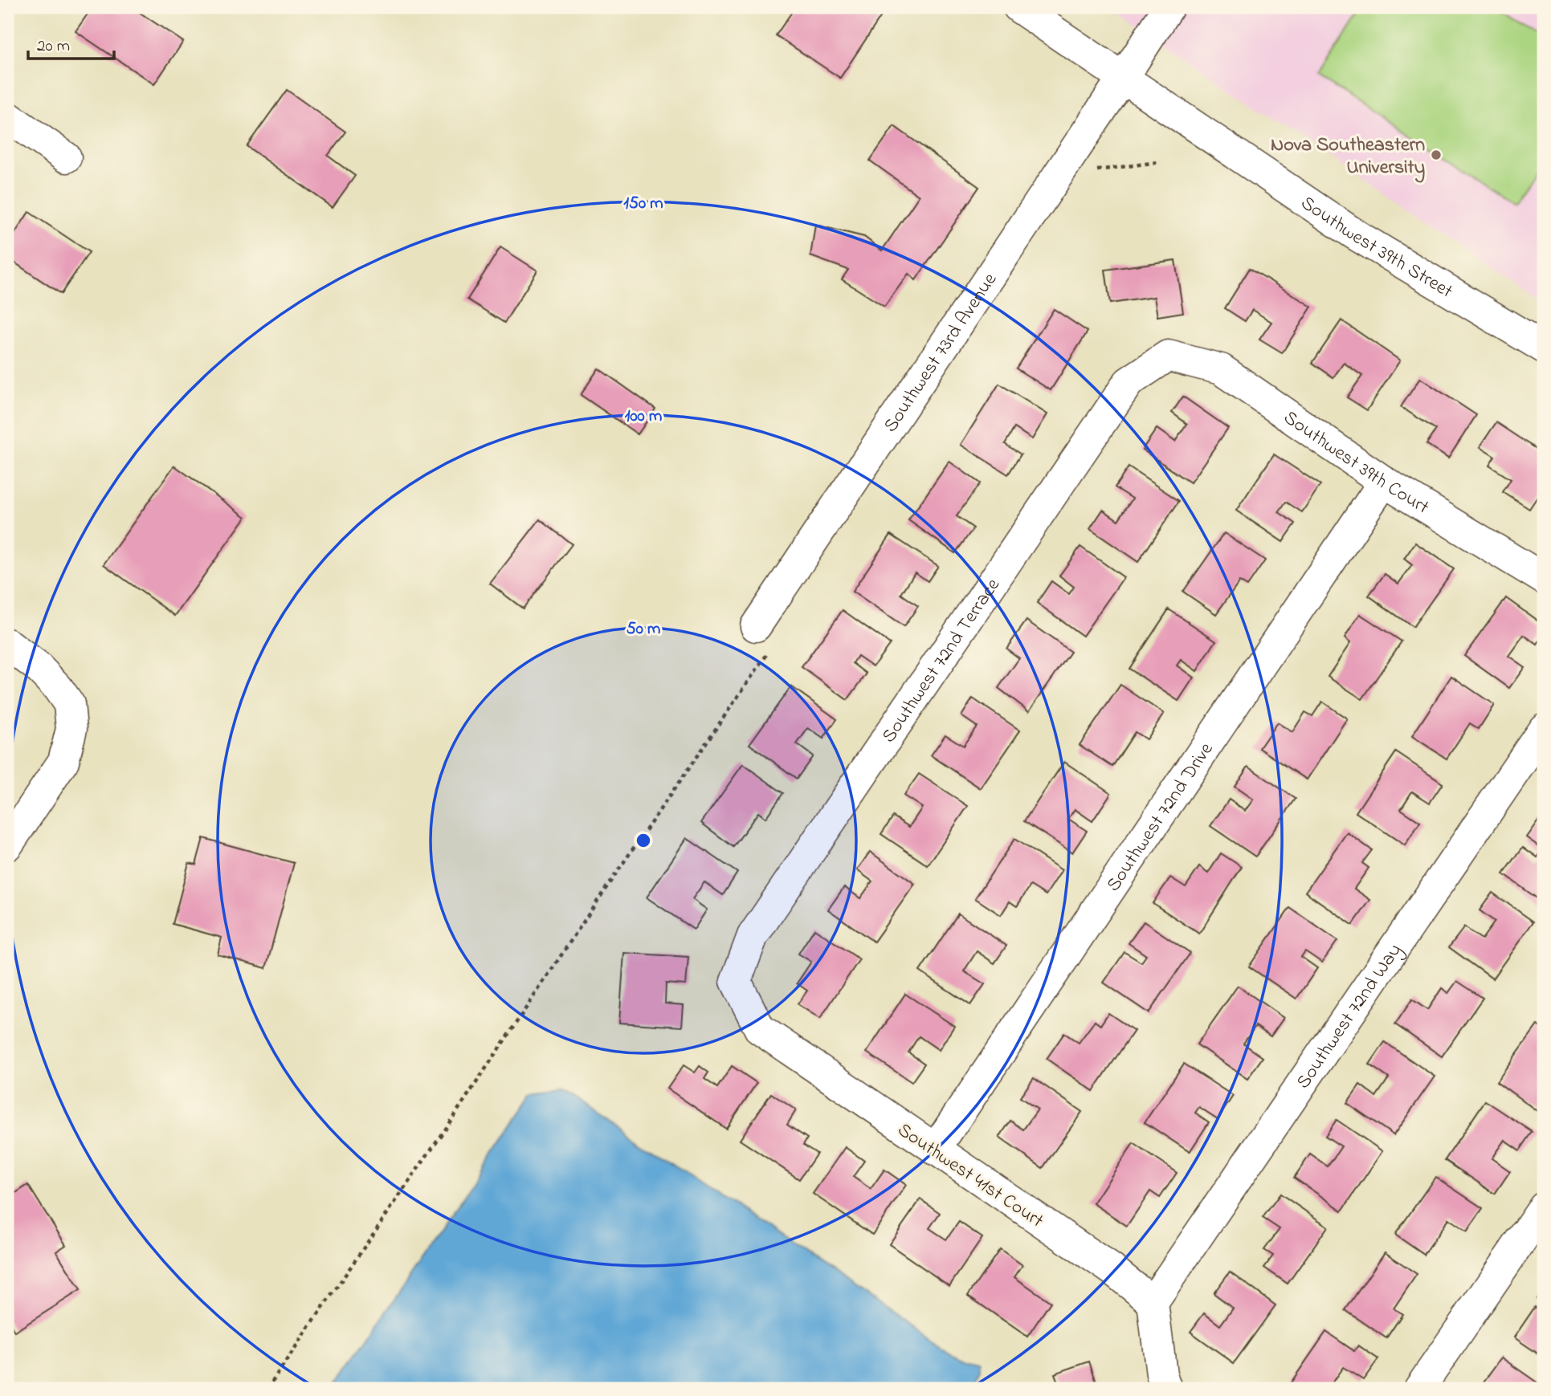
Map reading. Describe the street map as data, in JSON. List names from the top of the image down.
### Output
{
  "streets": {
    "street": [
      "Southwest 39th Street",
      "Southwest 73rd Avenue",
      "Southwest 39th Court",
      "Southwest 72nd Terrace",
      "Southwest 72nd Drive",
      "Southwest 72nd Way",
      "Southwest 41st Court"
    ]
  },
  "crossings": [
    ["Southwest 39th Street", "Southwest 73rd Avenue"],
    ["Southwest 39th Court", "Southwest 72nd Terrace"],
    ["Southwest 39th Court", "Southwest 72nd Drive"],
    ["Southwest 72nd Terrace", "Southwest 41st Court"],
    ["Southwest 72nd Drive", "Southwest 41st Court"],
    ["Southwest 72nd Way", "Southwest 41st Court"]
  ],
  "places": ["Nova Southeastern University"],
  "scale_bar": "20 m",
  "rings": ["150 m", "100 m", "50 m"]
}
